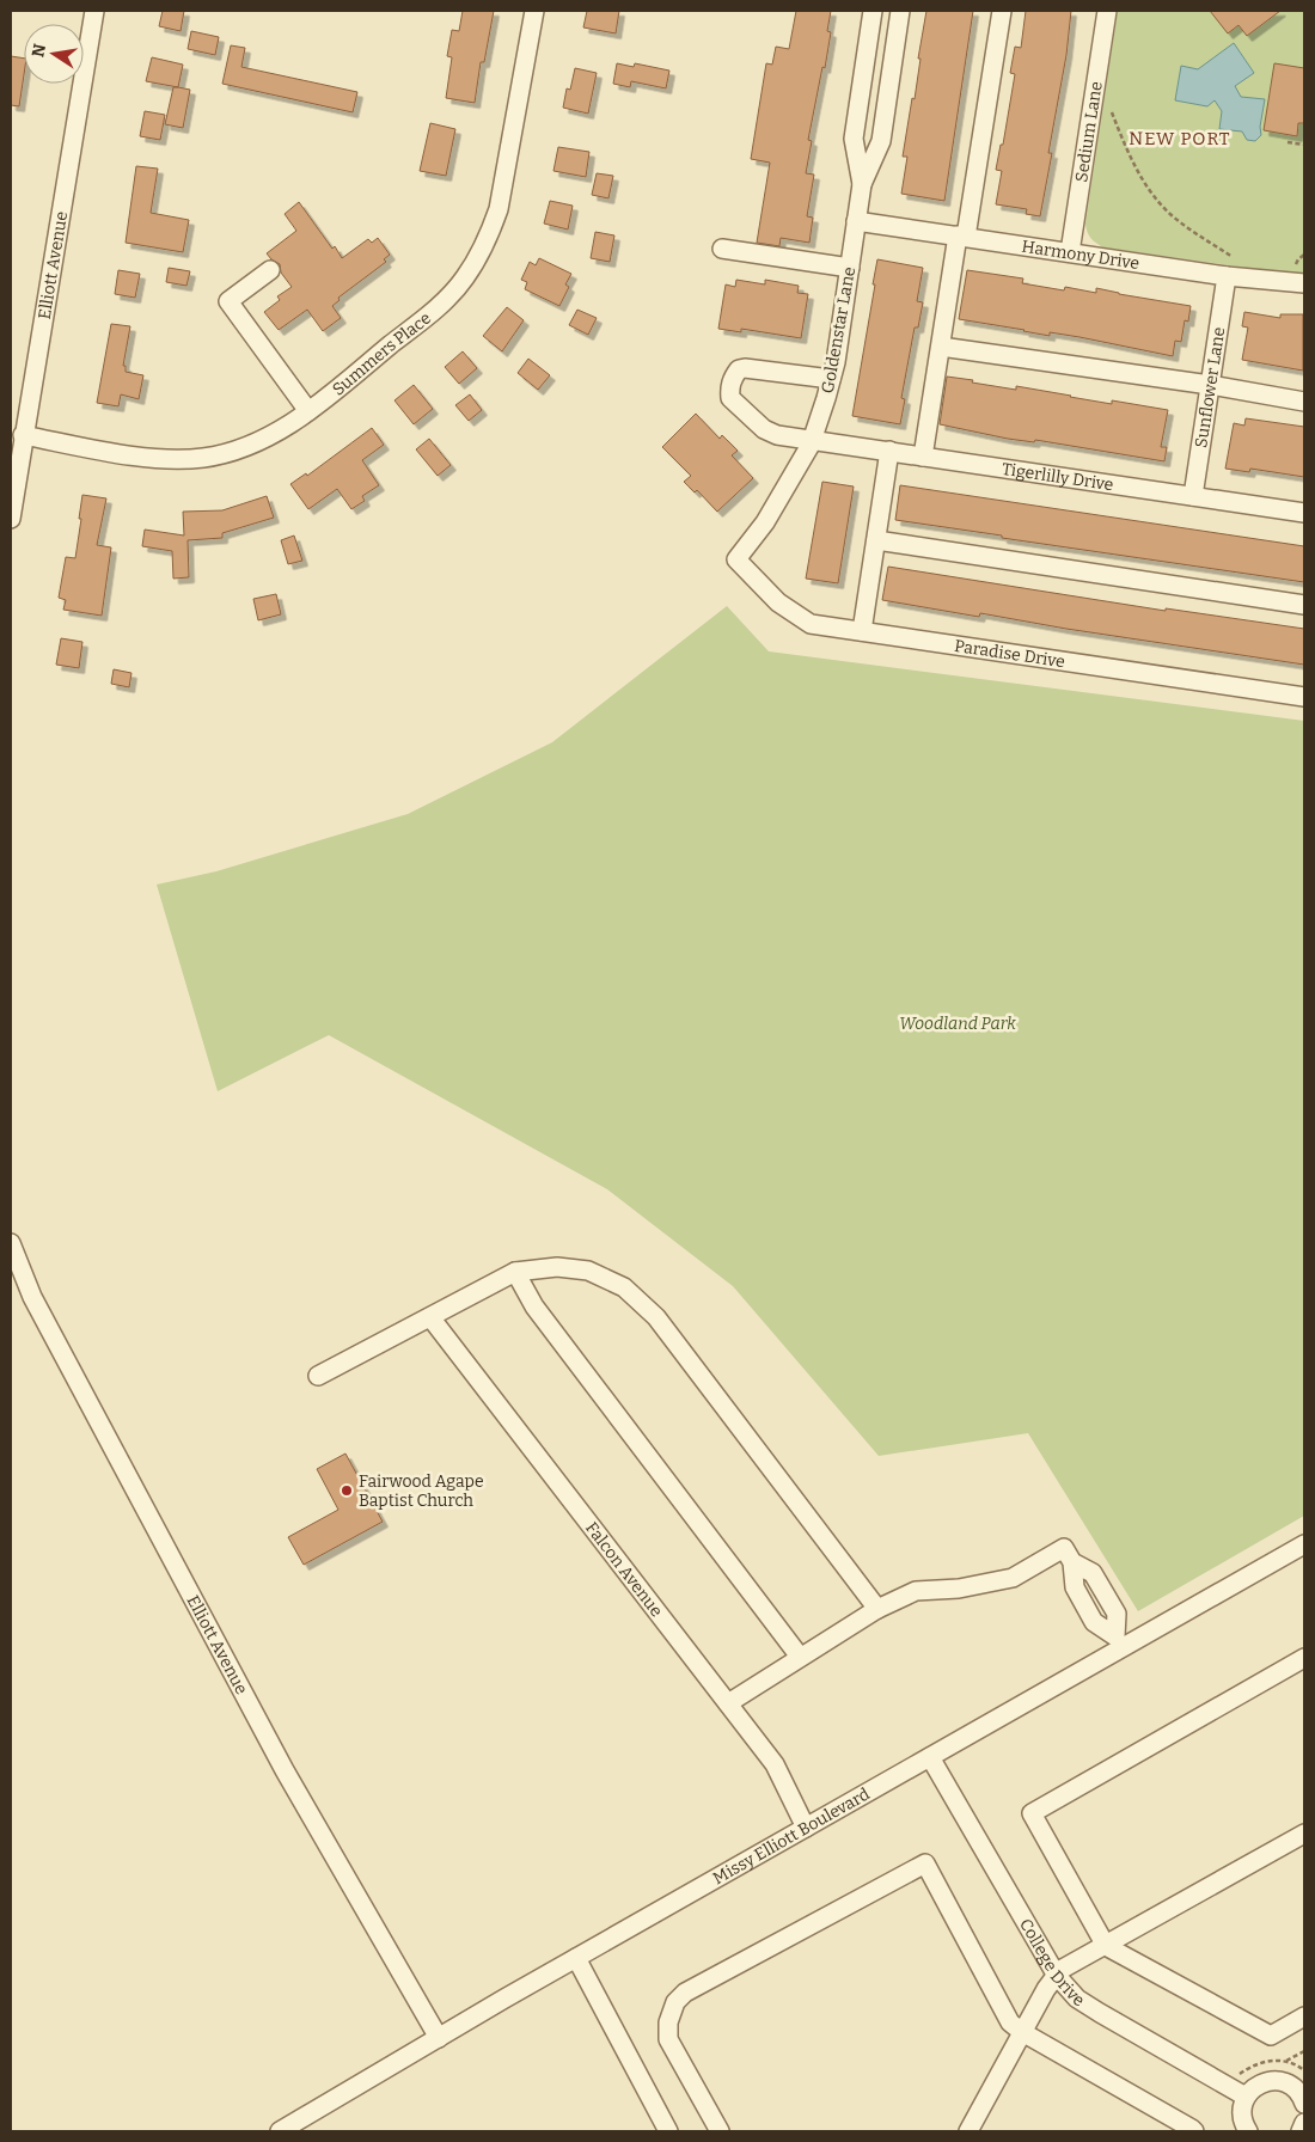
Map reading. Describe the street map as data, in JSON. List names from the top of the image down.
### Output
{
  "streets": {
    "street": [
      "Sedium Lane",
      "Harmony Drive",
      "Elliott Avenue",
      "Goldenstar Lane",
      "Summers Place",
      "Sunflower Lane",
      "Tigerlilly Drive",
      "Paradise Drive",
      "Falcon Avenue",
      "Missy Elliott Boulevard",
      "College Drive"
    ]
  },
  "crossings": [
    ["Sedium Lane", "Harmony Drive"],
    ["Harmony Drive", "Goldenstar Lane"],
    ["Harmony Drive", "Sunflower Lane"],
    ["Elliott Avenue", "Summers Place"],
    ["Elliott Avenue", "Missy Elliott Boulevard"],
    ["Goldenstar Lane", "Tigerlilly Drive"],
    ["Goldenstar Lane", "Paradise Drive"],
    ["Sunflower Lane", "Tigerlilly Drive"],
    ["Falcon Avenue", "Missy Elliott Boulevard"],
    ["Missy Elliott Boulevard", "College Drive"]
  ],
  "districts": ["NEW PORT"],
  "parks": ["Woodland Park"],
  "places": ["Fairwood Agape Baptist Church"],
  "north": "left"
}
